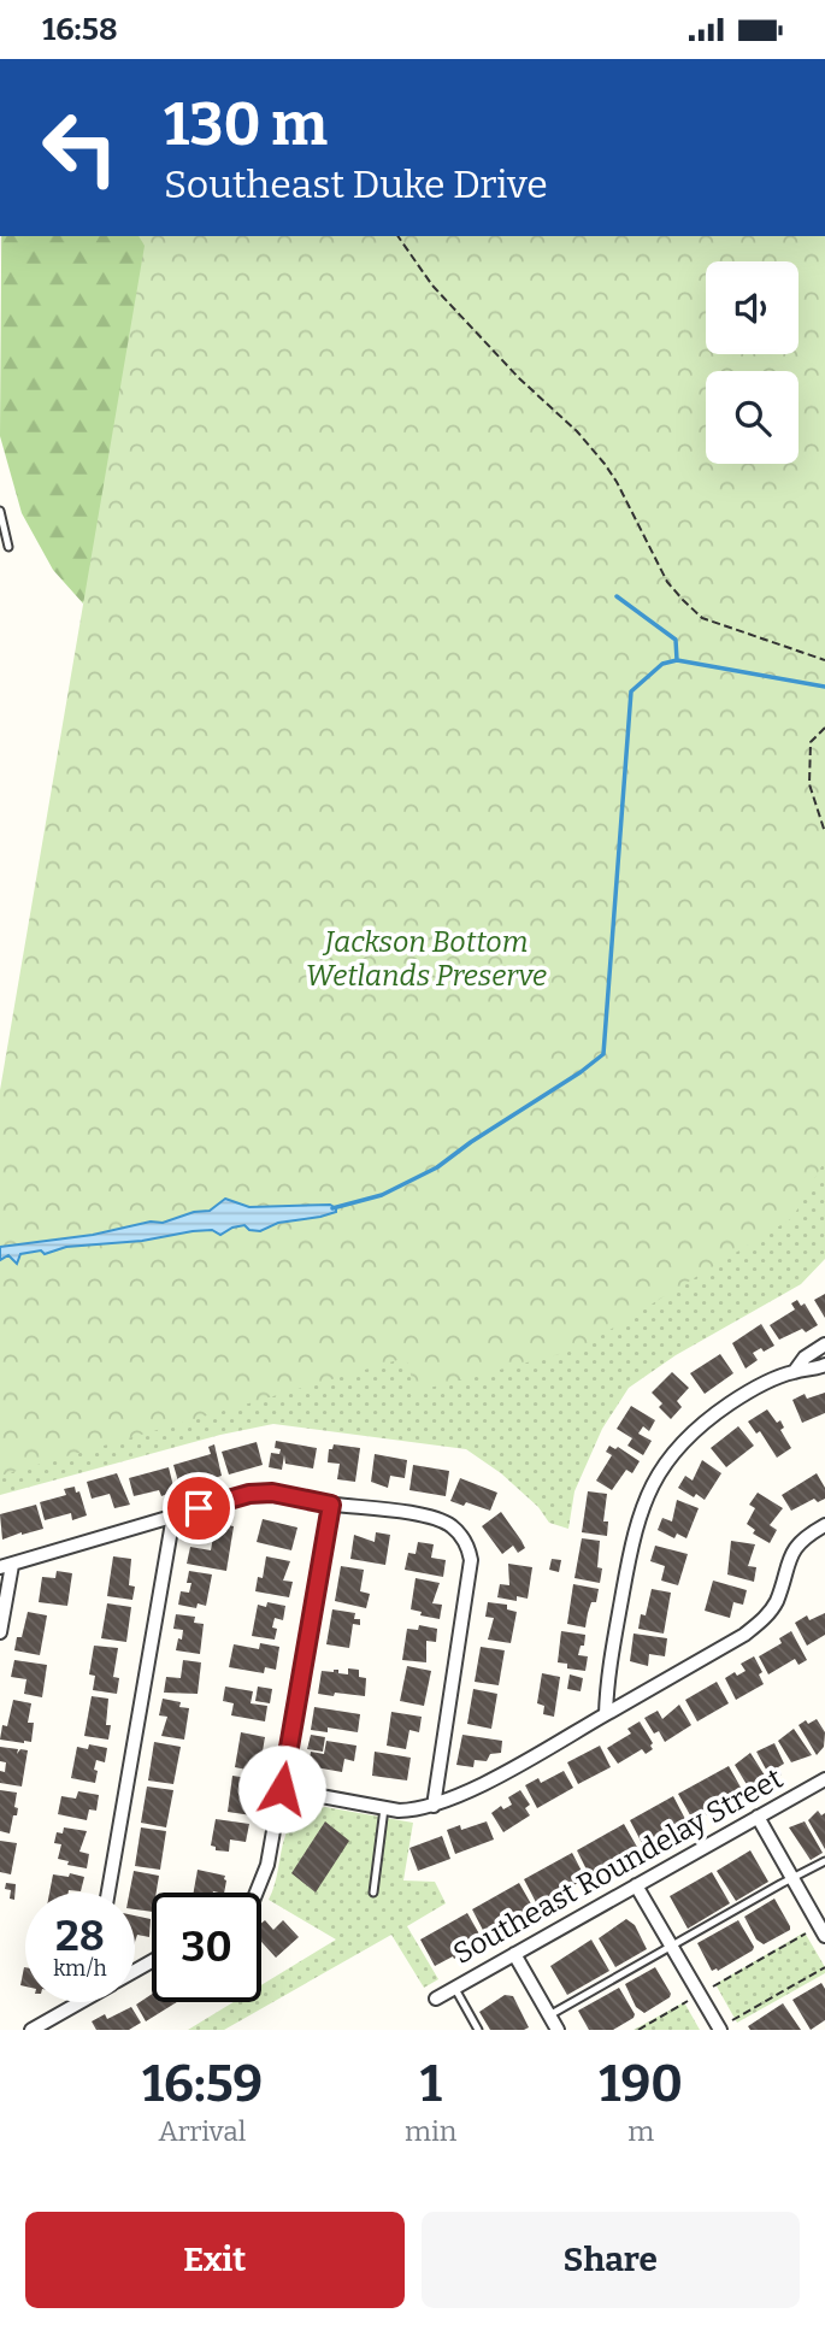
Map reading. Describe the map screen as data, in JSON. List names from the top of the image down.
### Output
{
  "streets": {
    "street": ["Southeast Roundelay Street"]
  },
  "parks": ["Jackson Bottom Wetlands Preserve"],
  "page": {
    "status": "16:58",
    "turn": ["130 m", "Southeast Duke Drive"],
    "speed": "28 km/h",
    "limit": "30",
    "eta": [
      "16:59",
      "Arrival",
      "1",
      "min",
      "190",
      "m"
    ],
    "buttons": ["Exit", "Share"]
  }
}
